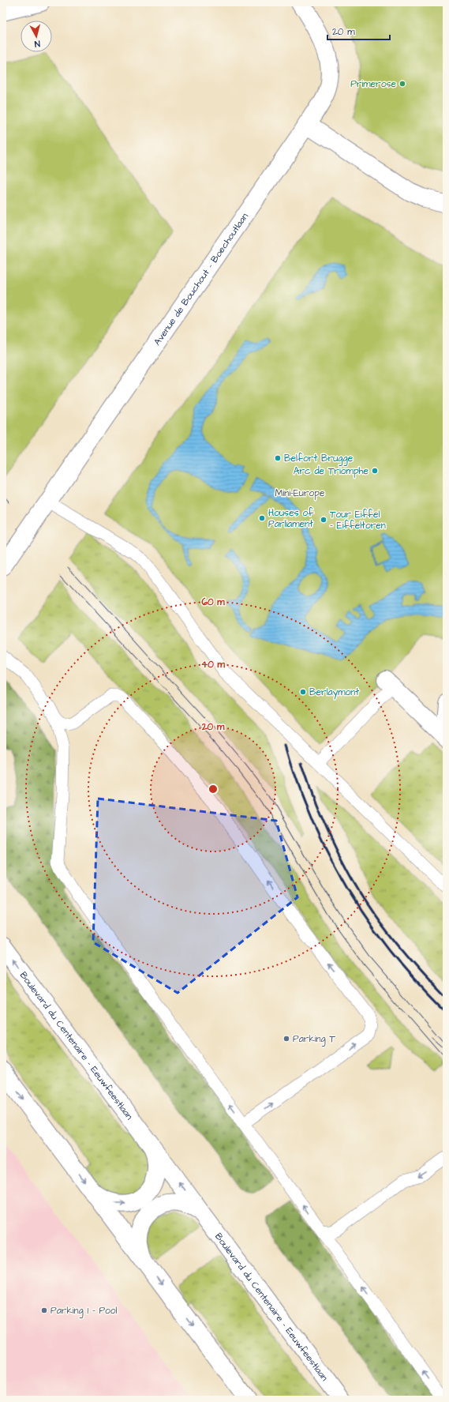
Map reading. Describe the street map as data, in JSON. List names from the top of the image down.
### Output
{
  "streets": {
    "street": ["Avenue de Bouchout - Boechoutlaan", "Boulevard du Centenaire - Eeuwfeestlaan"]
  },
  "parks": ["Mini-Europe"],
  "places": [
    "Primerose",
    "Belfort Brugge",
    "Arc de Triomphe",
    "Houses of Parliament",
    "Tour Eiffel - Eiffeltoren",
    "Berlaymont",
    "Parking T",
    "Parking 1 – Pool"
  ],
  "scale_bar": "20 m",
  "north": "bottom",
  "rings": ["60 m", "40 m", "20 m"]
}
